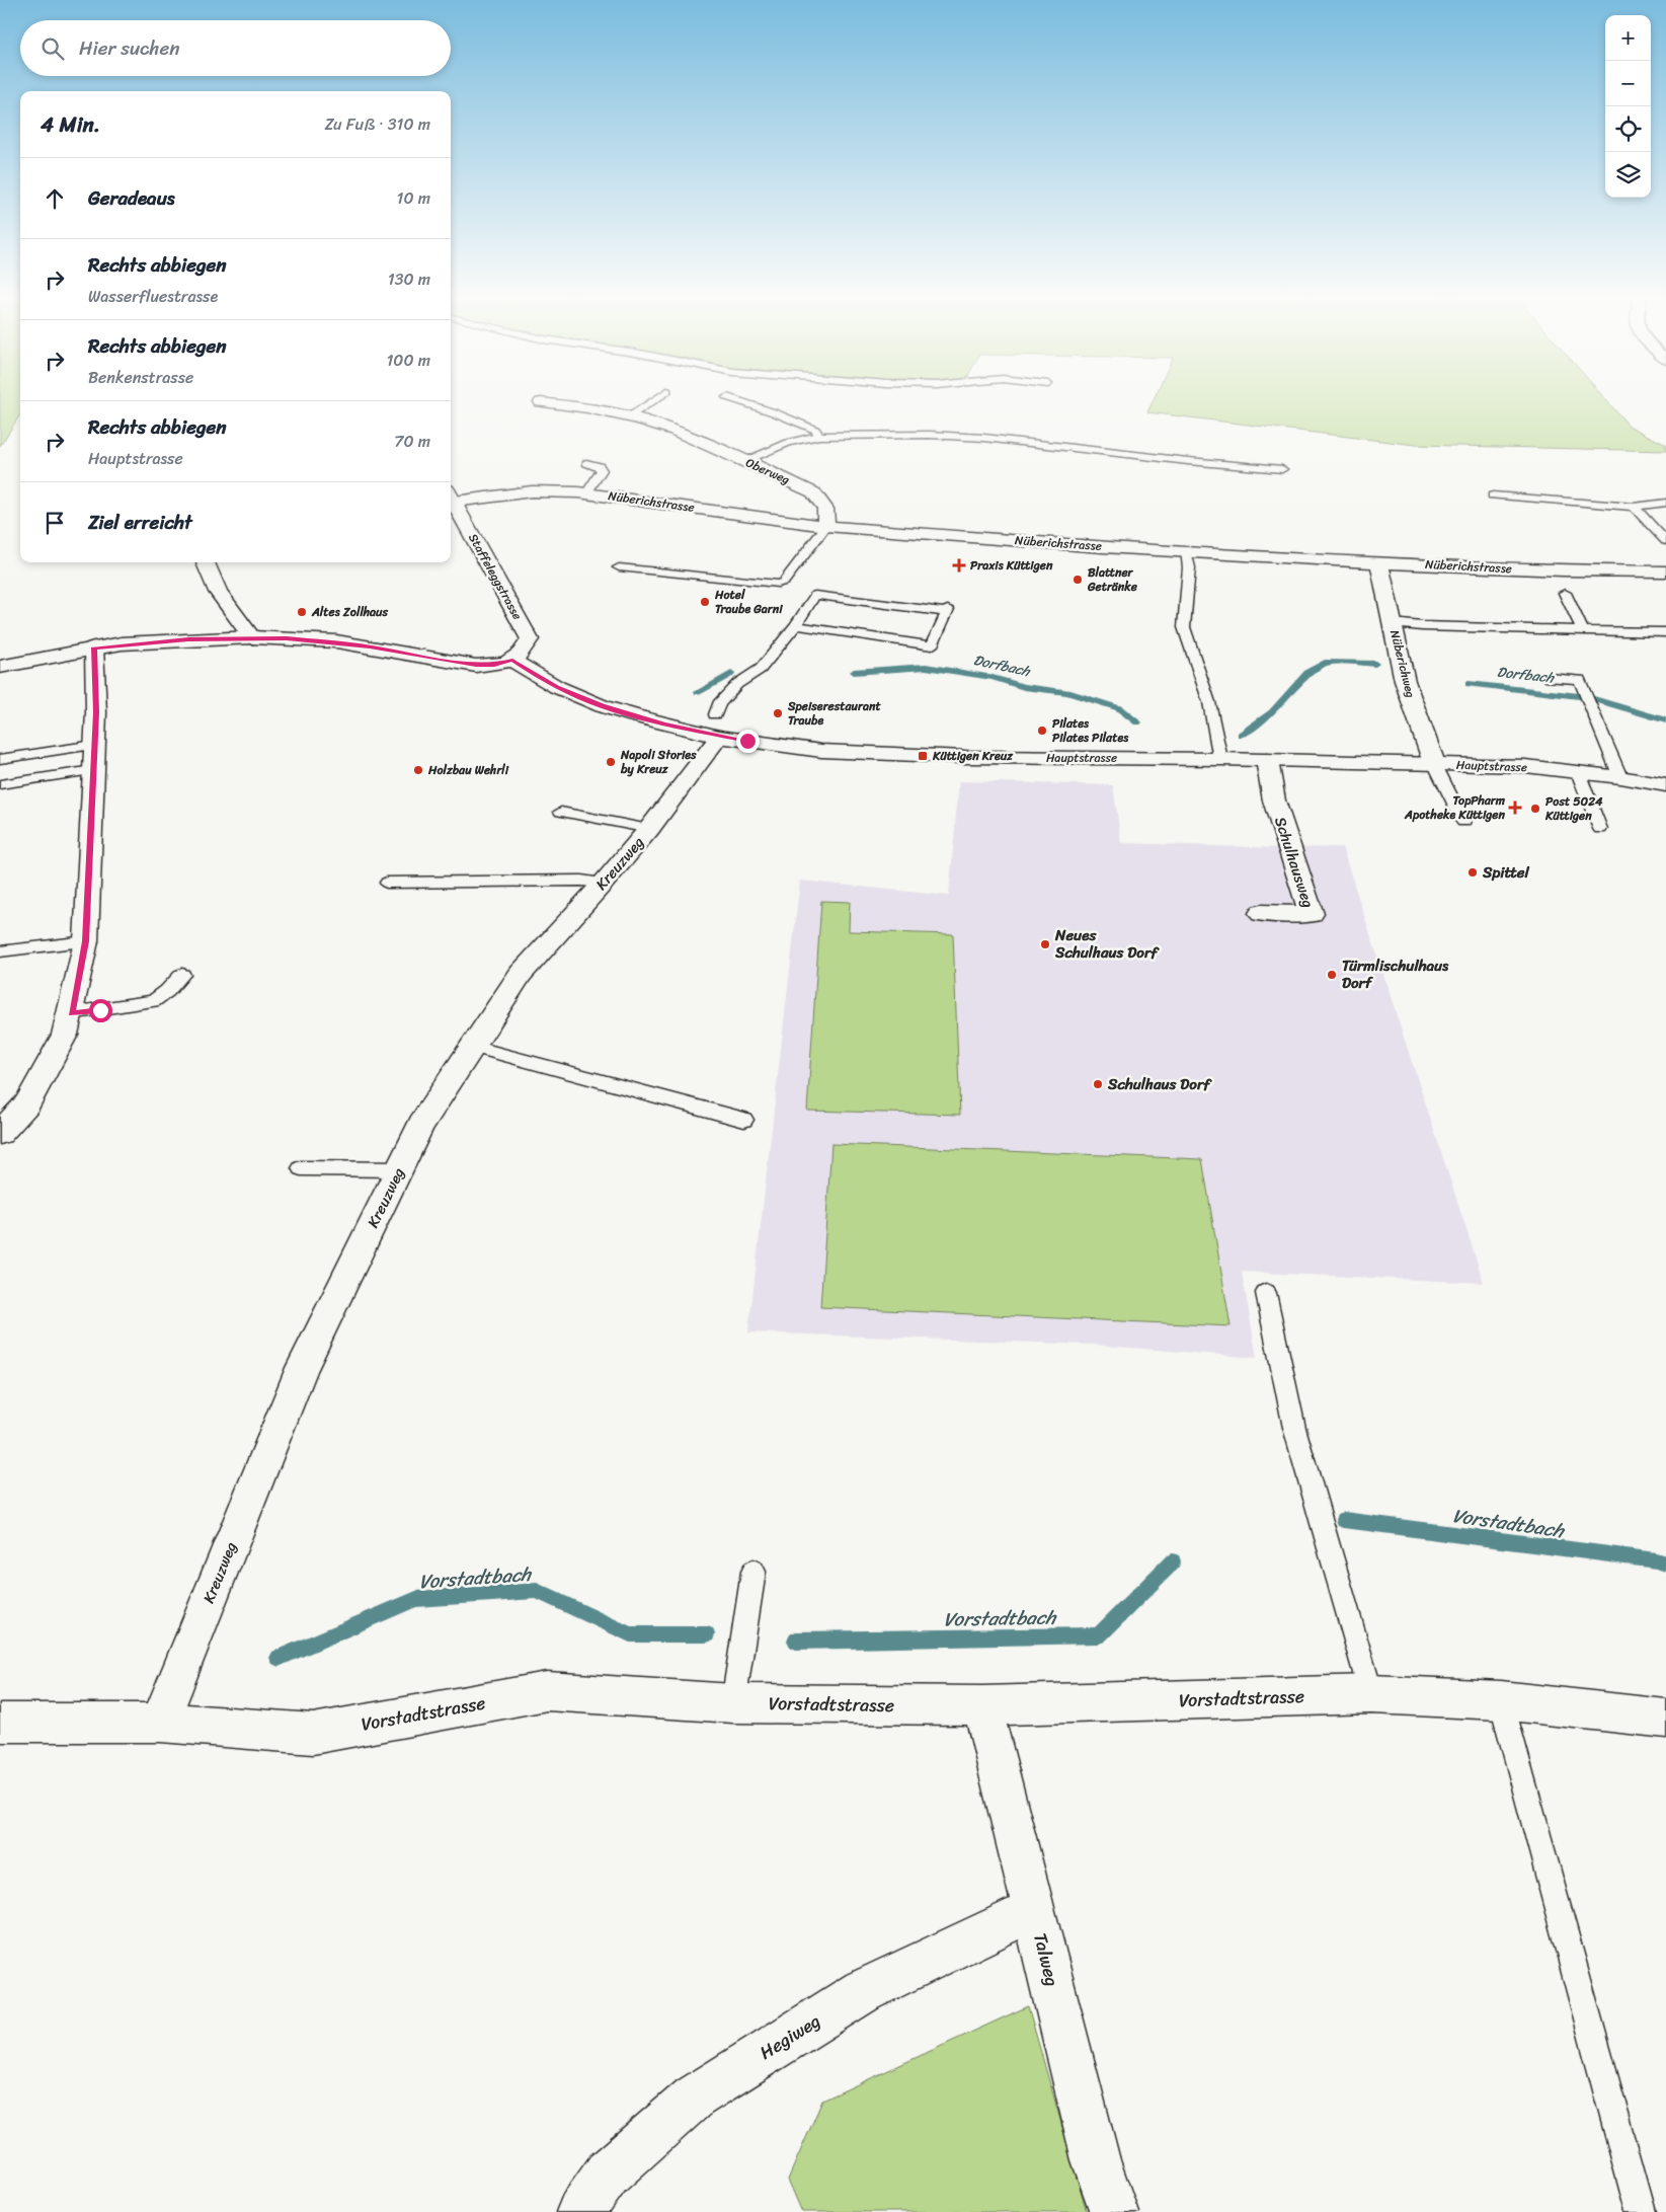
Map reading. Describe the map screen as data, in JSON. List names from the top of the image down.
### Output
{
  "streets": {
    "street": [
      "Oberweg",
      "Nüberichstrasse",
      "Staffeleggstrasse",
      "Nüberichweg",
      "Hauptstrasse",
      "Schulhausweg",
      "Kreuzweg",
      "Vorstadtstrasse",
      "Talweg",
      "Hegiweg"
    ]
  },
  "crossings": [
    ["Oberweg", "Nüberichstrasse"],
    ["Nüberichstrasse", "Staffeleggstrasse"],
    ["Nüberichstrasse", "Nüberichweg"],
    ["Staffeleggstrasse", "Hauptstrasse"],
    ["Nüberichweg", "Hauptstrasse"],
    ["Hauptstrasse", "Schulhausweg"],
    ["Hauptstrasse", "Kreuzweg"],
    ["Kreuzweg", "Vorstadtstrasse"],
    ["Vorstadtstrasse", "Talweg"],
    ["Talweg", "Hegiweg"]
  ],
  "water": ["Dorfbach", "Vorstadtbach"],
  "places": {
    "health": ["Praxis Küttigen", "TopPharm Apotheke Küttigen"],
    "other": [
      "Blattner Getränke",
      "Hotel Traube Garni",
      "Altes Zollhaus",
      "Speiserestaurant Traube",
      "Pilates Pilates Pilates",
      "Napoli Stories by Kreuz",
      "Holzbau Wehrli",
      "Post 5024 Küttigen",
      "Spittel",
      "Neues Schulhaus Dorf",
      "Türmlischulhaus Dorf",
      "Schulhaus Dorf"
    ],
    "transit": ["Küttigen Kreuz"]
  },
  "page": {
    "map_buttons": ["+", "−"],
    "search": "Hier suchen",
    "heading": ["4 Min.", "Zu Fuß · 310 m"],
    "list": [
      ["Geradeaus", "10 m"],
      ["Rechts abbiegen", "Wasserfluestrasse", "130 m"],
      ["Rechts abbiegen", "Benkenstrasse", "100 m"],
      ["Rechts abbiegen", "Hauptstrasse", "70 m"],
      "Ziel erreicht"
    ]
  }
}
